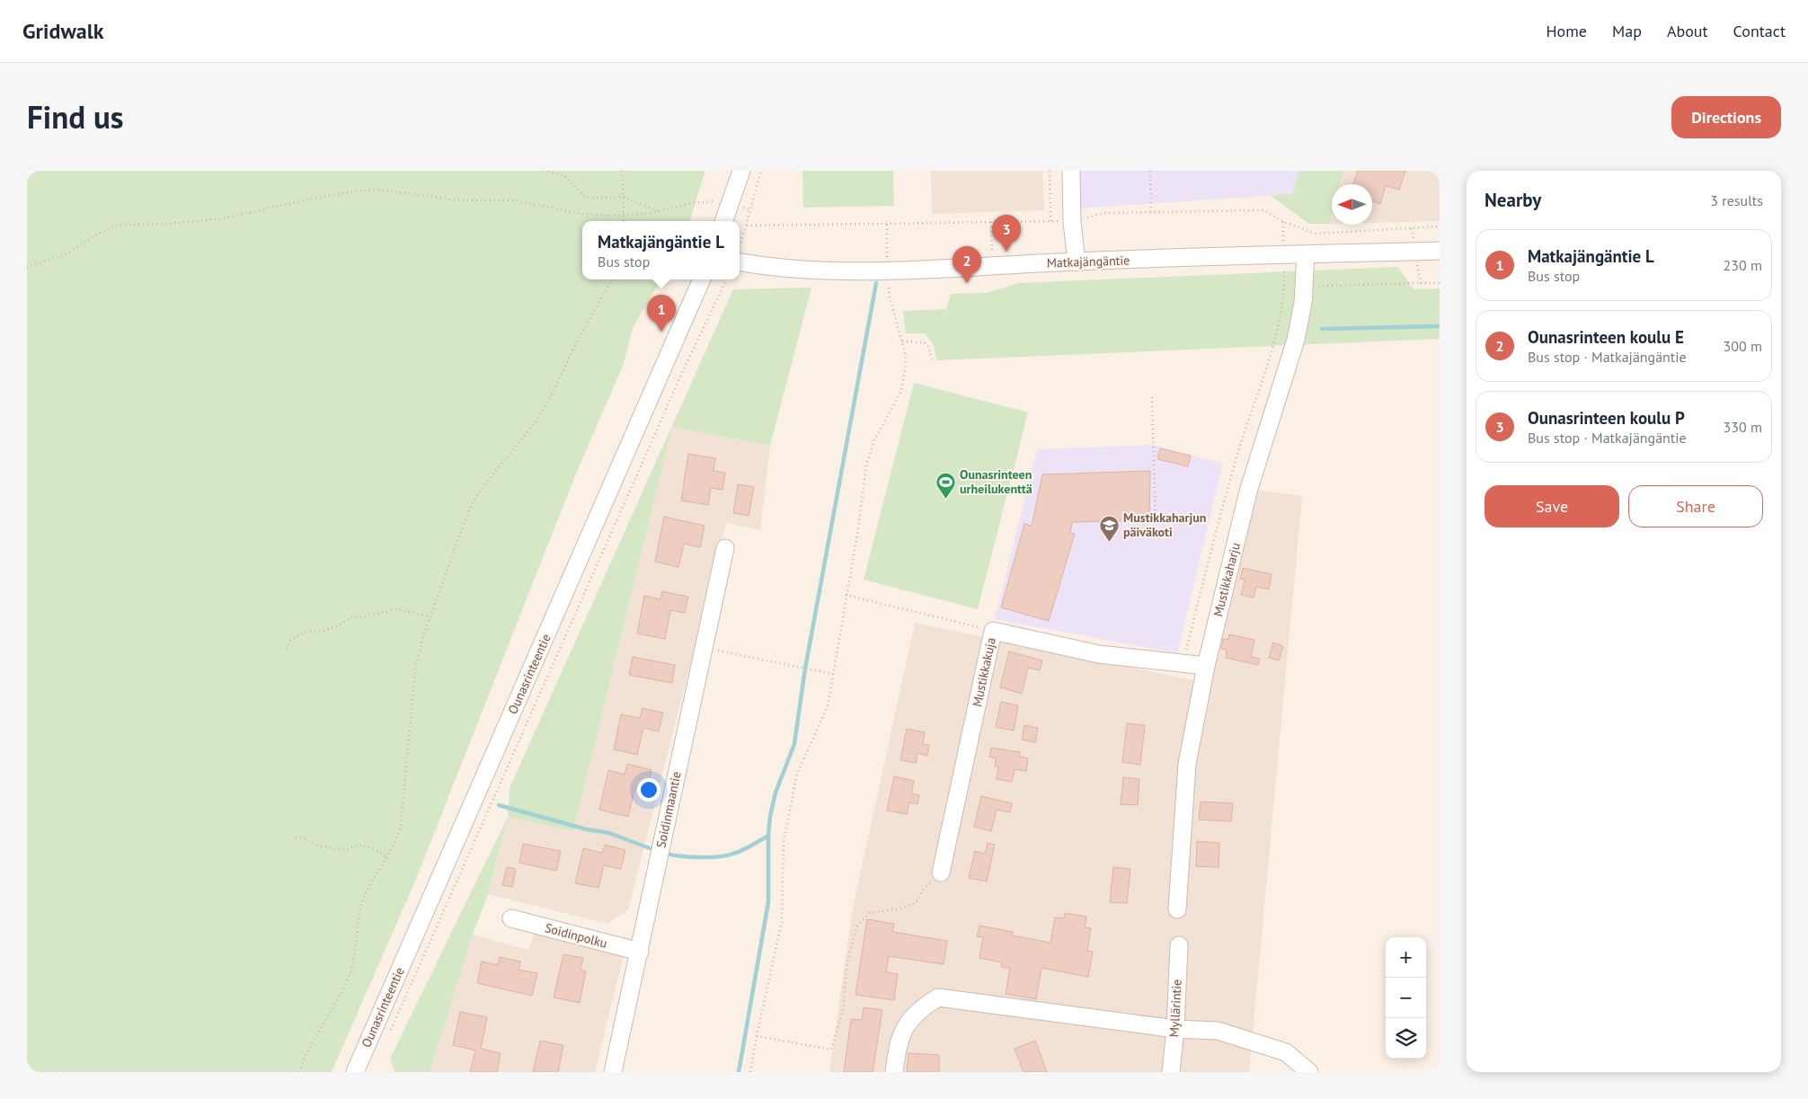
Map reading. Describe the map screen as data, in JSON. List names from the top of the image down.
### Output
{
  "streets": {
    "street": [
      "Matkajängäntie",
      "Mustikkaharju",
      "Mustikkakuja",
      "Ounasrinteentie",
      "Soidinmaantie",
      "Soidinpolku",
      "Myllärintie"
    ]
  },
  "crossings": [
    ["Matkajängäntie", "Mustikkaharju"],
    ["Mustikkaharju", "Mustikkakuja"],
    ["Soidinmaantie", "Soidinpolku"]
  ],
  "places": {
    "sports": ["Ounasrinteen urheilukenttä"],
    "school or university": ["Mustikkaharjun päiväkoti"]
  },
  "north": "left",
  "page": {
    "header": "Gridwalk",
    "nav": [
      "Home",
      "Map",
      "About",
      "Contact"
    ],
    "title": "Find us",
    "buttons": [
      "Directions",
      ["Save", "Share"]
    ],
    "heading": ["Nearby", "3 results"],
    "pins": ["3", "2", "1"],
    "popup": ["Matkajängäntie L", "Bus stop"],
    "list": [
      {
        "mark": "1",
        "name": "Matkajängäntie L",
        "note": "Bus stop",
        "value": "230 m"
      },
      {
        "mark": "2",
        "name": "Ounasrinteen koulu E",
        "note": "Bus stop · Matkajängäntie",
        "value": "300 m"
      },
      {
        "mark": "3",
        "name": "Ounasrinteen koulu P",
        "note": "Bus stop · Matkajängäntie",
        "value": "330 m"
      }
    ],
    "map_buttons": ["+", "−"]
  }
}
